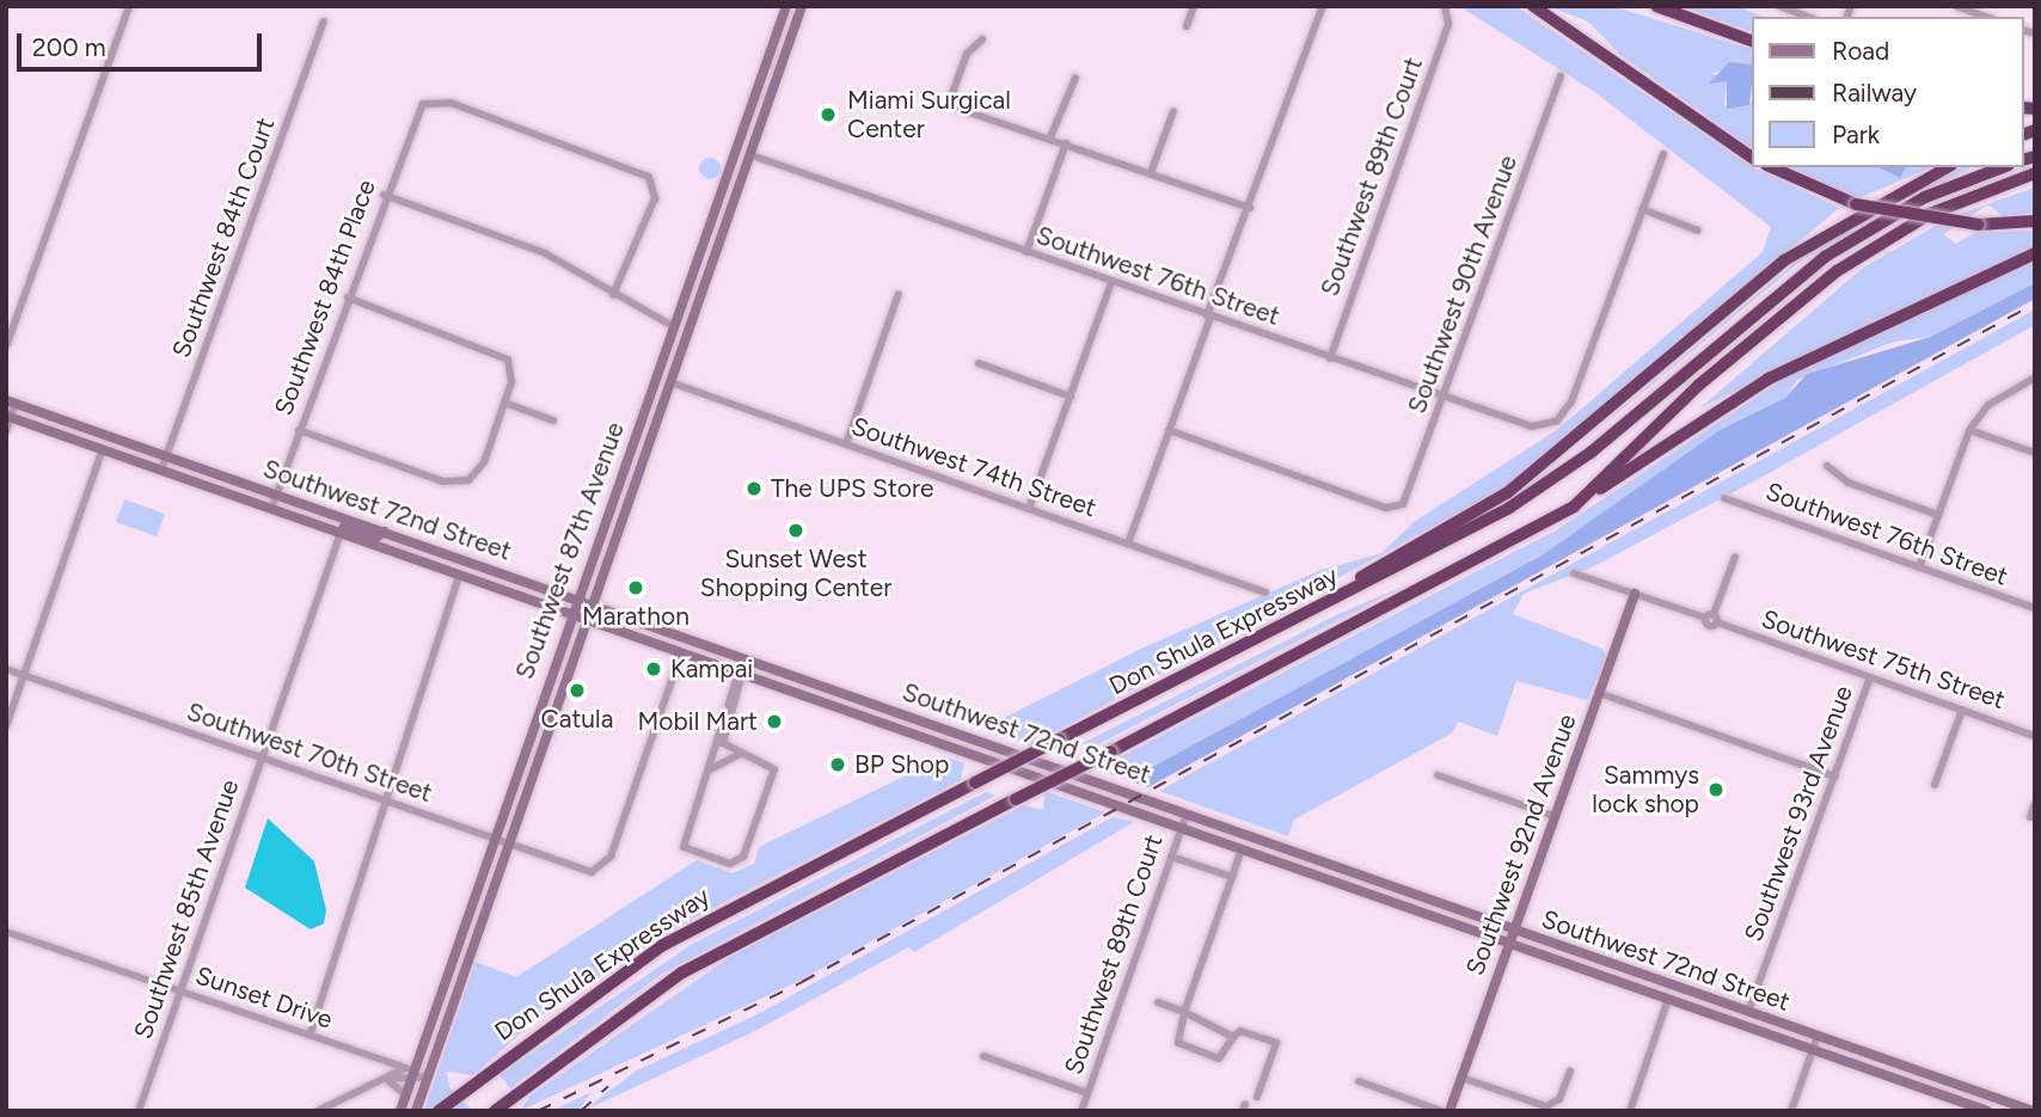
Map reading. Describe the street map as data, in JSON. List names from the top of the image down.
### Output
{
  "streets": {
    "highway": ["Don Shula Expressway"],
    "main road": ["Southwest 72nd Street", "Southwest 87th Avenue", "Southwest 92nd Avenue"],
    "street": [
      "Southwest 89th Court",
      "Southwest 84th Court",
      "Southwest 76th Street",
      "Southwest 90th Avenue",
      "Southwest 84th Place",
      "Southwest 74th Street",
      "Southwest 75th Street",
      "Southwest 70th Street",
      "Southwest 93rd Avenue",
      "Southwest 85th Avenue",
      "Sunset Drive"
    ]
  },
  "crossings": [
    ["Southwest 89th Court", "Southwest 76th Street"],
    ["Southwest 89th Court", "Southwest 72nd Street"],
    ["Southwest 84th Court", "Southwest 72nd Street"],
    ["Southwest 76th Street", "Southwest 90th Avenue"],
    ["Southwest 76th Street", "Southwest 87th Avenue"],
    ["Southwest 84th Place", "Southwest 72nd Street"],
    ["Southwest 74th Street", "Southwest 87th Avenue"],
    ["Southwest 72nd Street", "Southwest 87th Avenue"],
    ["Southwest 72nd Street", "Southwest 70th Street"],
    ["Southwest 72nd Street", "Southwest 93rd Avenue"],
    ["Southwest 72nd Street", "Southwest 92nd Avenue"],
    ["Southwest 72nd Street", "Southwest 85th Avenue"],
    ["Southwest 87th Avenue", "Southwest 70th Street"],
    ["Southwest 87th Avenue", "Sunset Drive"],
    ["Southwest 75th Street", "Southwest 93rd Avenue"],
    ["Southwest 75th Street", "Southwest 92nd Avenue"],
    ["Southwest 70th Street", "Southwest 85th Avenue"],
    ["Southwest 85th Avenue", "Sunset Drive"]
  ],
  "places": [
    "Miami Surgical Center",
    "The UPS Store",
    "Sunset West Shopping Center",
    "Marathon",
    "Kampai",
    "Catula",
    "Mobil Mart",
    "BP Shop",
    "Sammys lock shop"
  ],
  "legend": ["Road", "Railway", "Park"],
  "scale_bar": "200 m"
}
